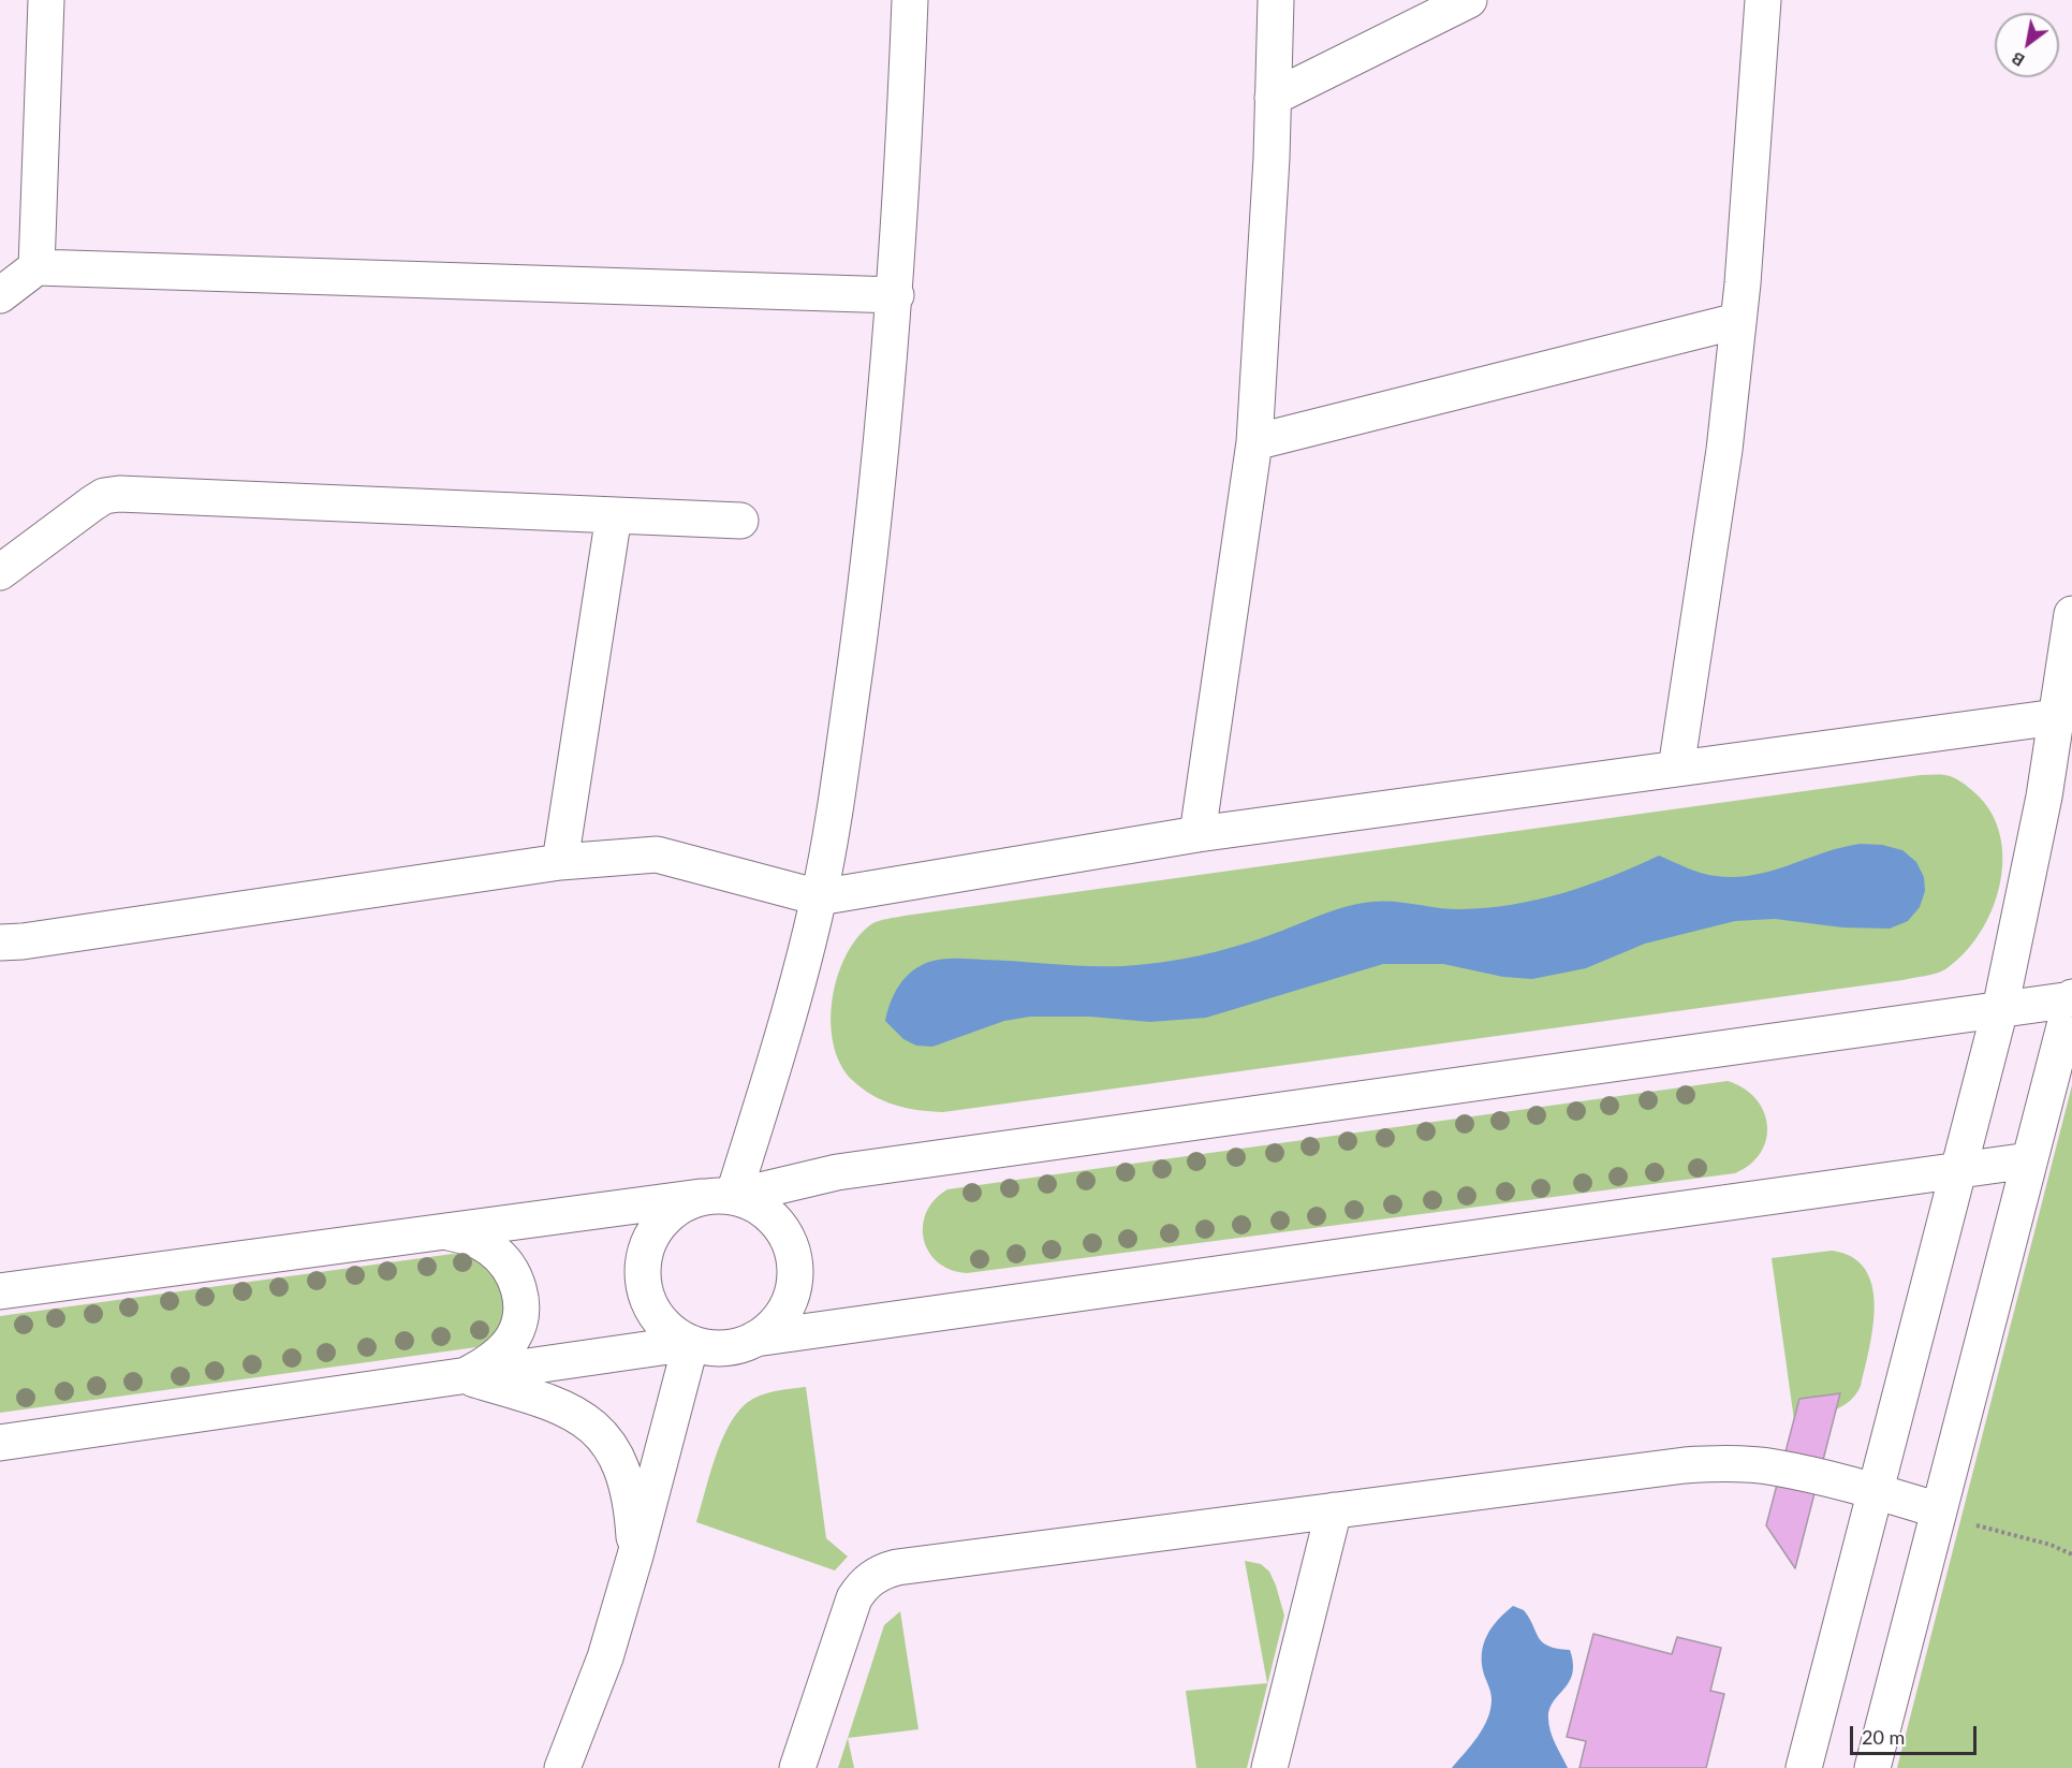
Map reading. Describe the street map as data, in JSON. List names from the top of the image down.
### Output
{
  "scale_bar": "20 m",
  "north": "bottom left"
}
